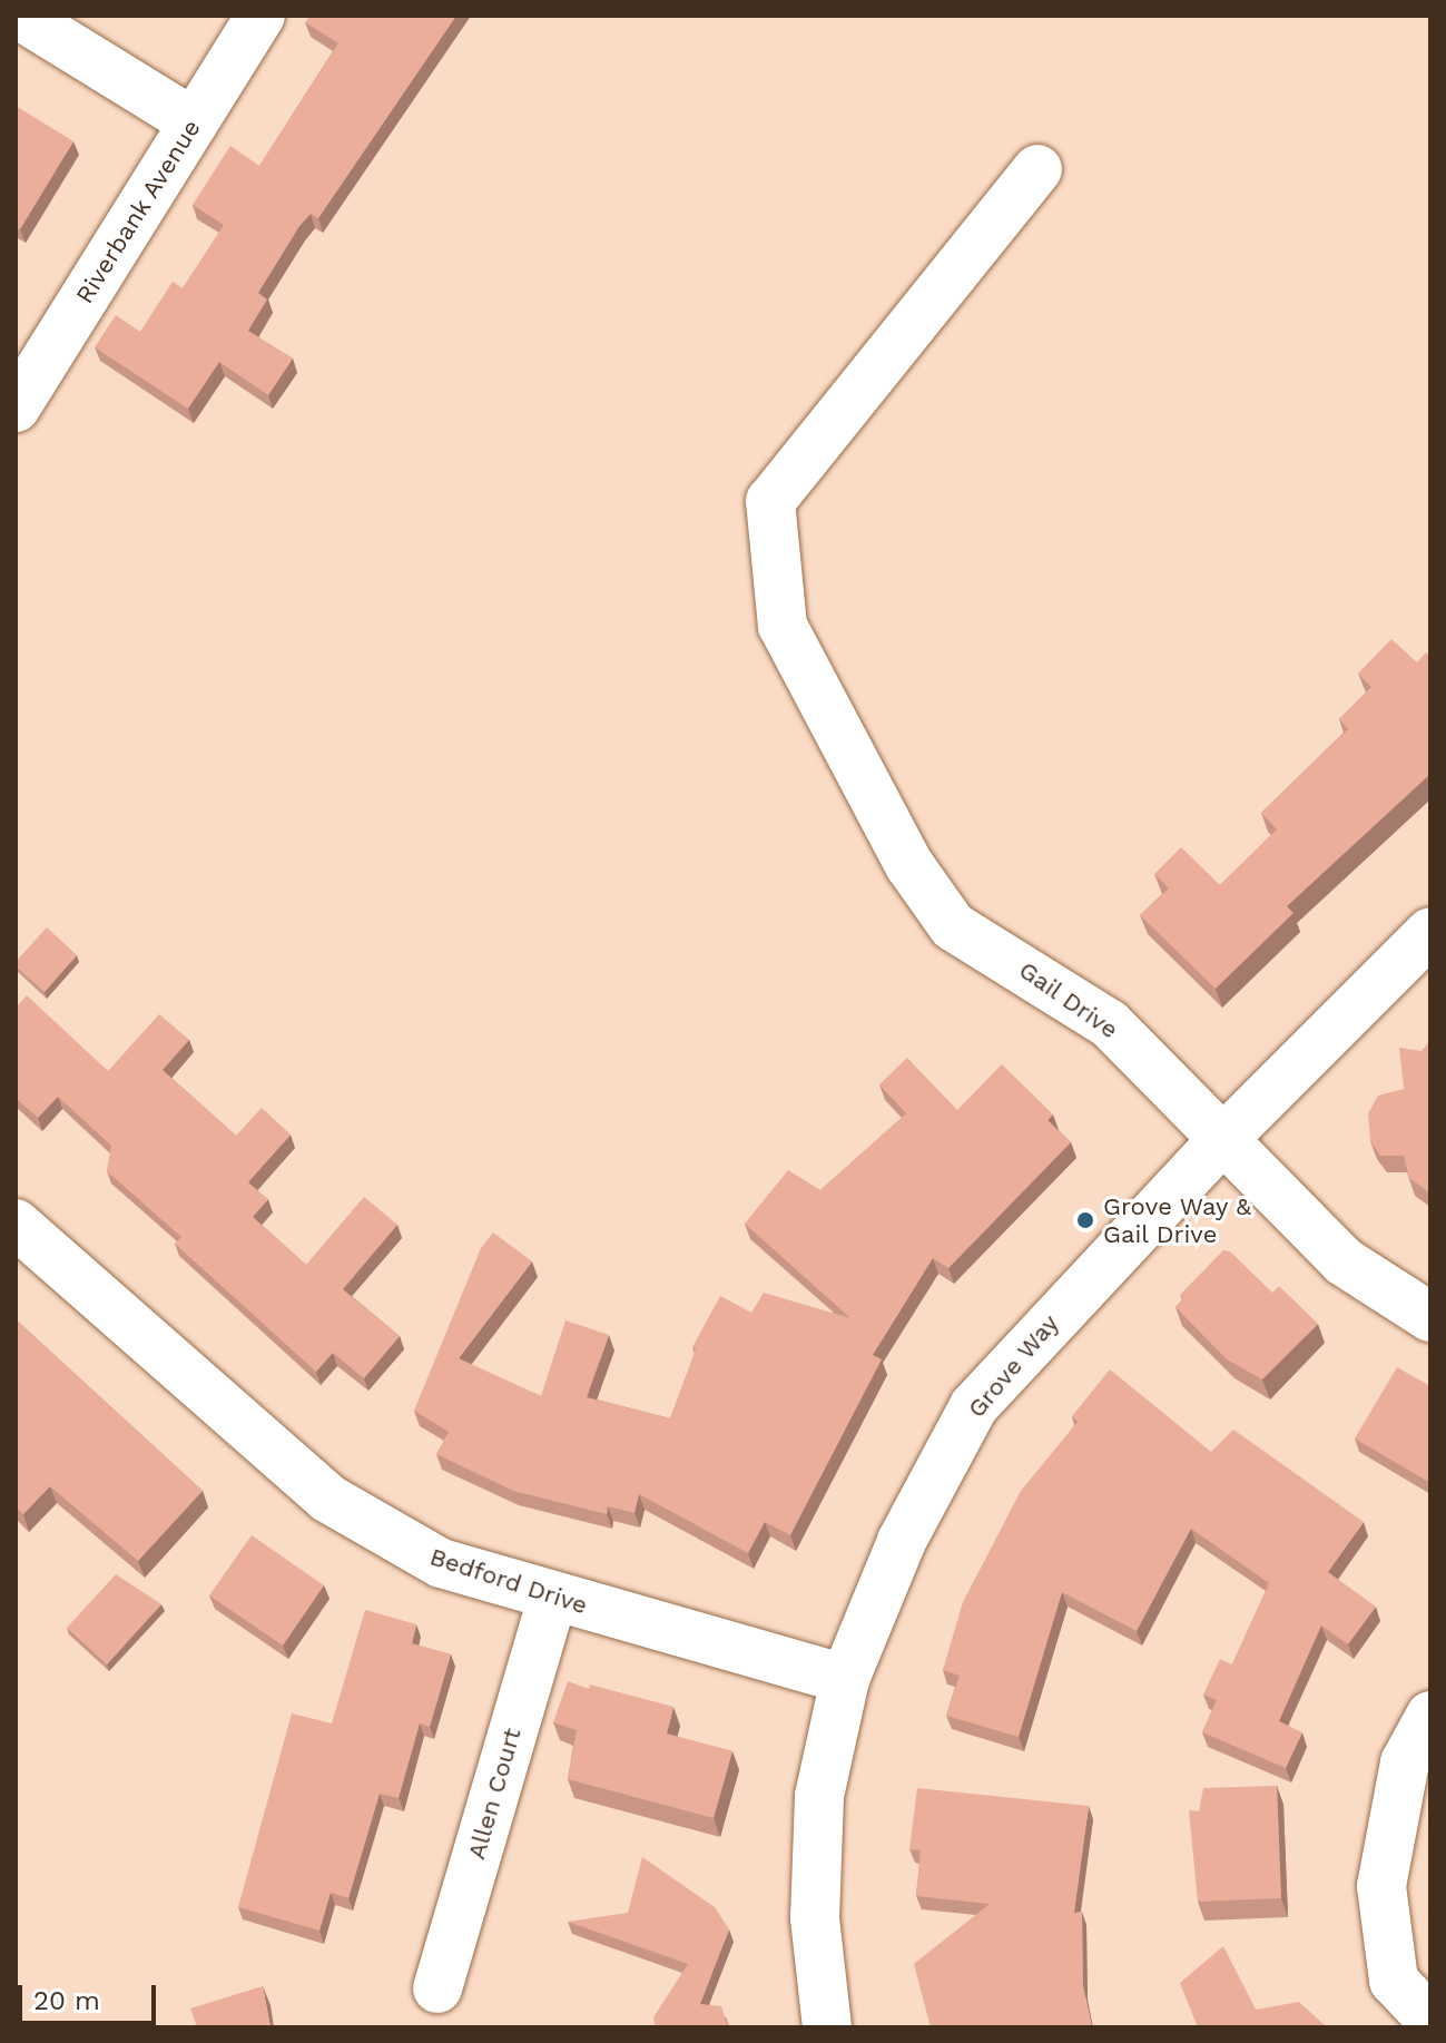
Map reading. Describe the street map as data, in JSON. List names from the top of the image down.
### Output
{
  "streets": {
    "street": [
      "Riverbank Avenue",
      "Gail Drive",
      "Grove Way",
      "Bedford Drive",
      "Allen Court"
    ]
  },
  "crossings": [
    ["Gail Drive", "Grove Way"],
    ["Grove Way", "Bedford Drive"],
    ["Bedford Drive", "Allen Court"]
  ],
  "places": ["Grove Way & Gail Drive"],
  "scale_bar": "20 m"
}
